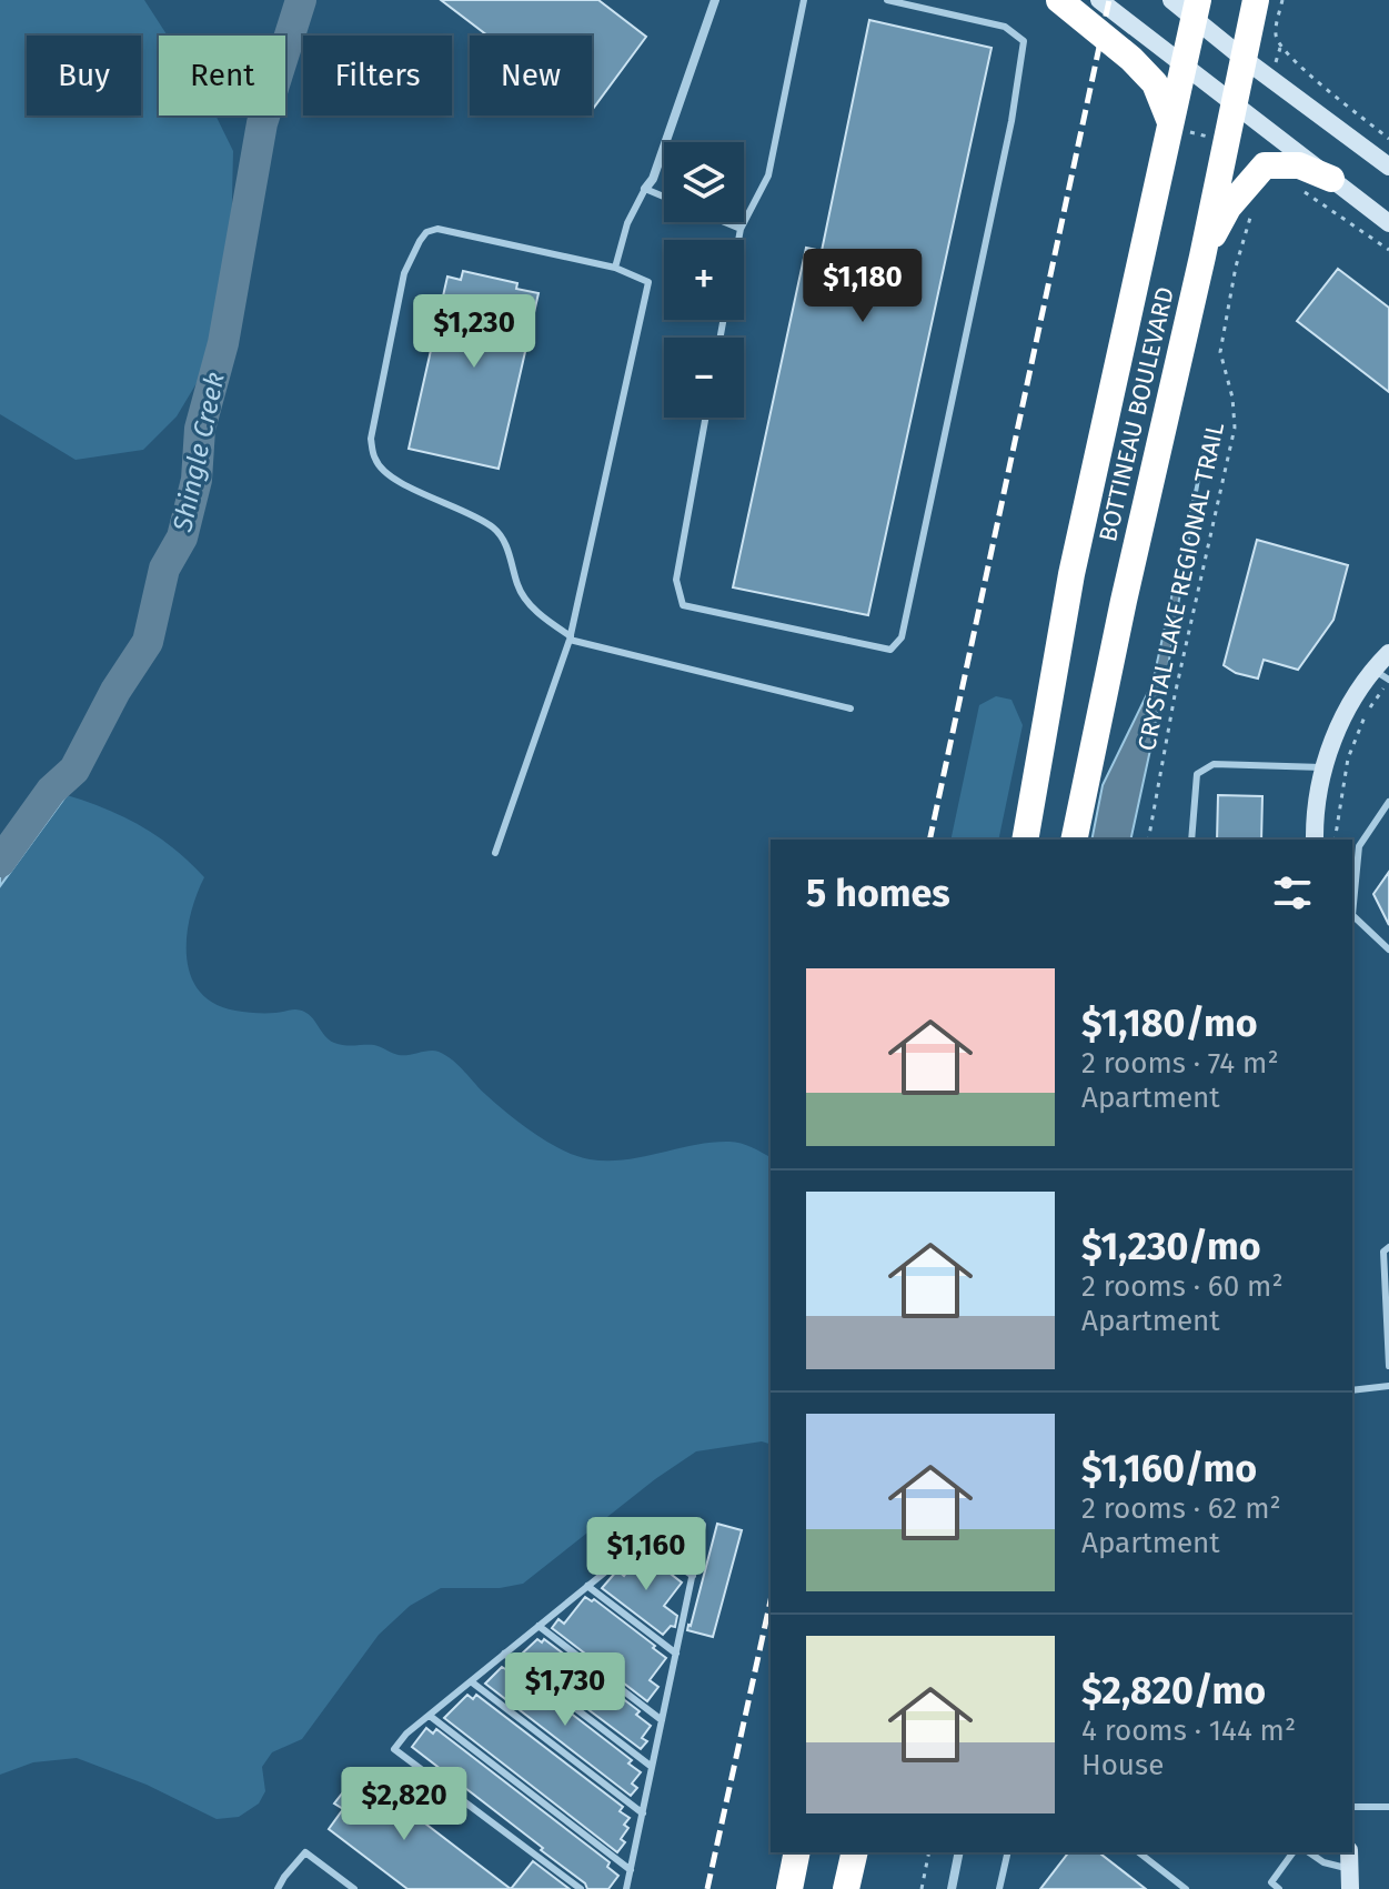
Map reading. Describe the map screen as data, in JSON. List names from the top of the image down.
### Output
{
  "streets": {
    "highway": ["BOTTINEAU BOULEVARD"],
    "path": ["CRYSTAL LAKE REGIONAL TRAIL"]
  },
  "water": ["Shingle Creek"],
  "page": {
    "chip": [
      "Buy",
      "Rent",
      "Filters",
      "New"
    ],
    "map_buttons": ["+", "−"],
    "price": [
      "$1,180",
      "$1,230",
      "$1,160",
      "$1,730",
      "$2,820"
    ],
    "heading": "5 homes",
    "list": [
      {
        "name": "$1,180/mo",
        "note": "2 rooms · 74 m² · Apartment"
      },
      {
        "name": "$1,230/mo",
        "note": "2 rooms · 60 m² · Apartment"
      },
      {
        "name": "$1,160/mo",
        "note": "2 rooms · 62 m² · Apartment"
      },
      {
        "name": "$2,820/mo",
        "note": "4 rooms · 144 m² · House"
      }
    ]
  }
}
